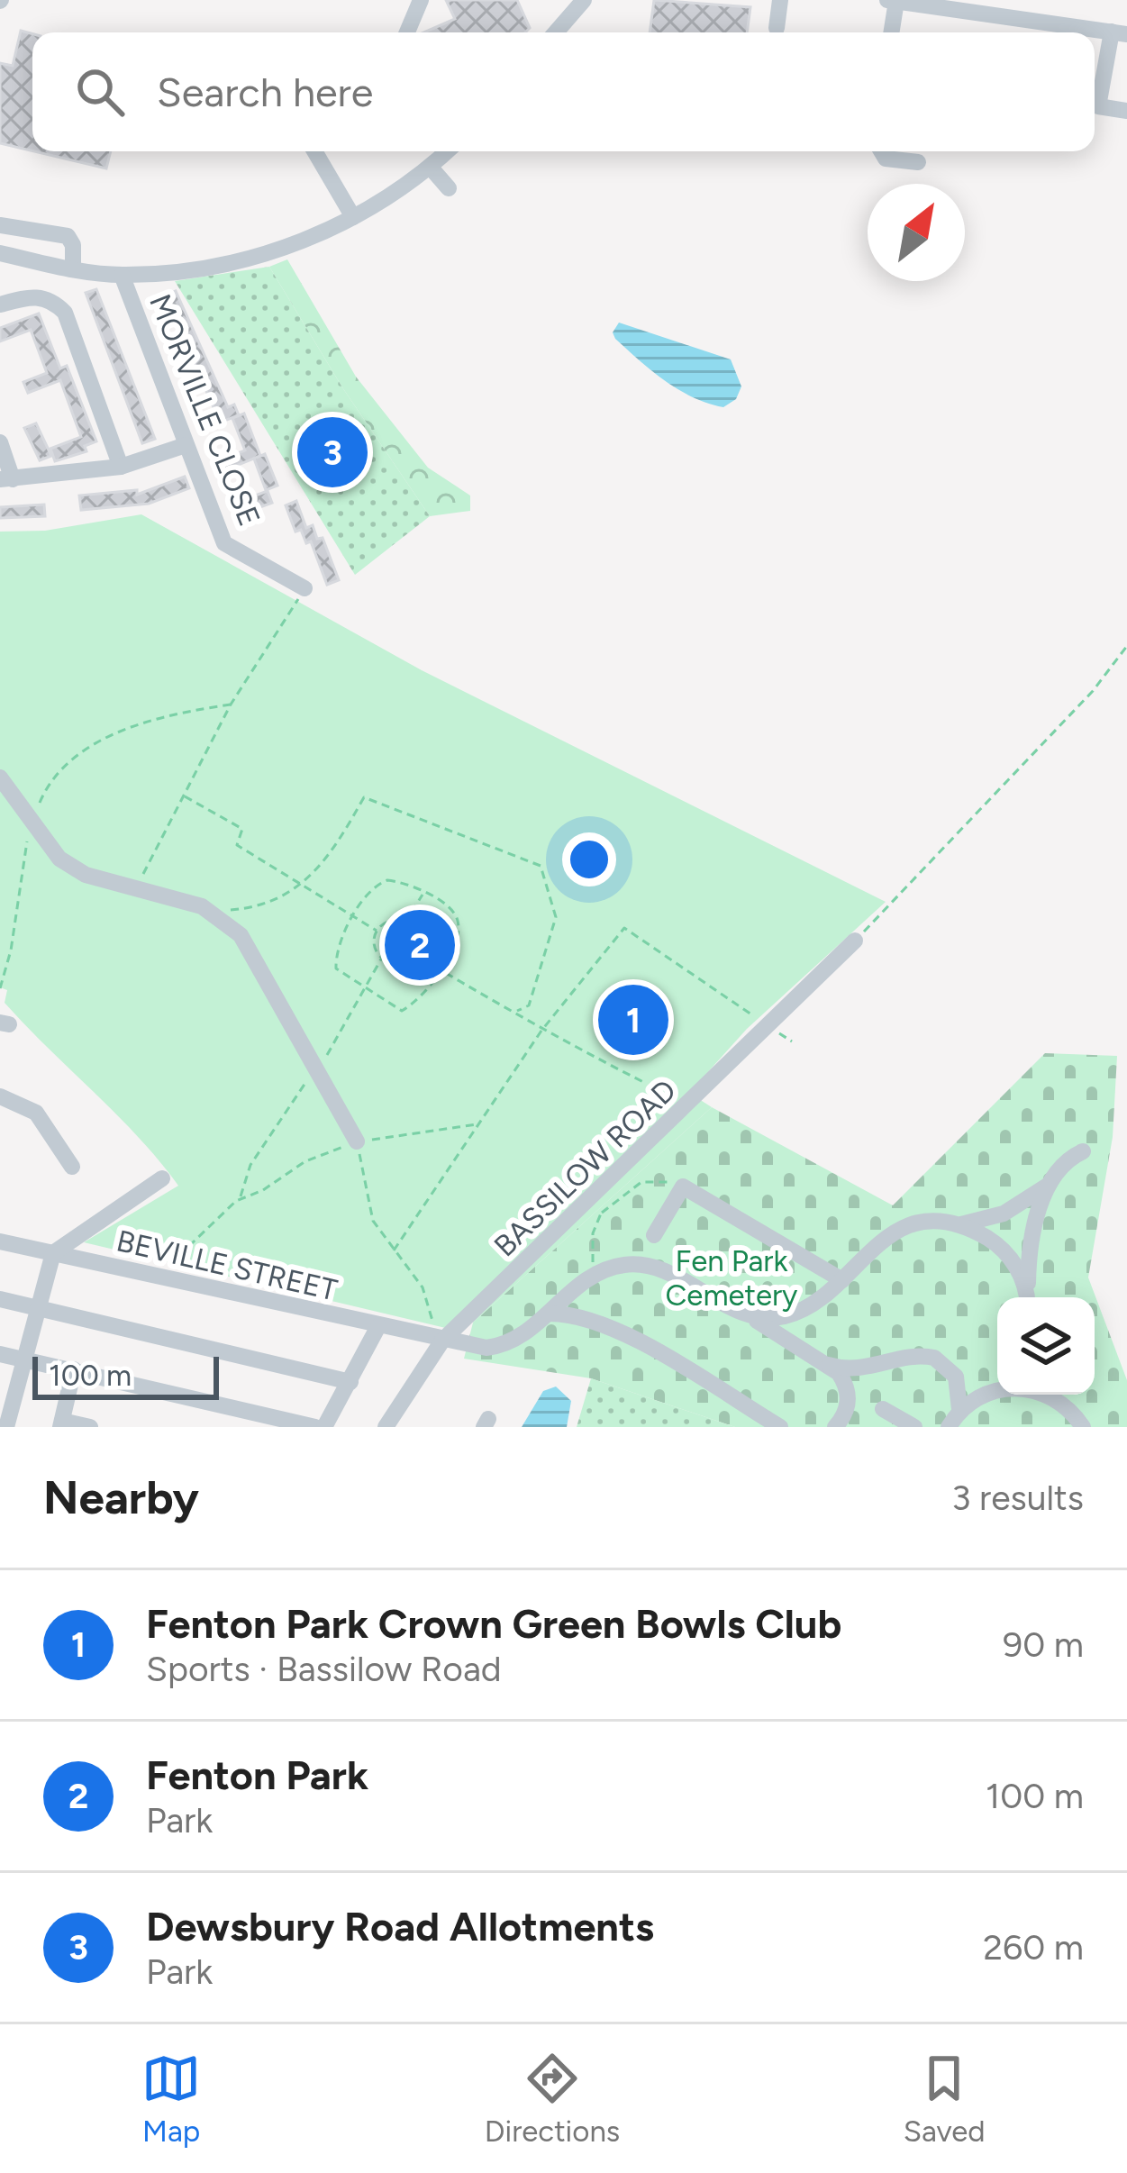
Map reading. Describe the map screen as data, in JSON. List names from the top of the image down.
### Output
{
  "streets": {
    "street": ["MORVILLE CLOSE", "BASSILOW ROAD", "BEVILLE STREET"]
  },
  "crossings": [
    ["BASSILOW ROAD", "BEVILLE STREET"]
  ],
  "parks": ["Fen Park Cemetery"],
  "scale_bar": "100 m",
  "north": "top right",
  "page": {
    "search": "Search here",
    "pins": ["3", "2", "1"],
    "scale": "100 m",
    "heading": ["Nearby", "3 results"],
    "list": [
      {
        "mark": "1",
        "name": "Fenton Park Crown Green Bowls Club",
        "note": "Sports · Bassilow Road",
        "value": "90 m"
      },
      {
        "mark": "2",
        "name": "Fenton Park",
        "note": "Park",
        "value": "100 m"
      },
      {
        "mark": "3",
        "name": "Dewsbury Road Allotments",
        "note": "Park",
        "value": "260 m"
      }
    ],
    "nav": ["Map", "Directions", "Saved"]
  }
}
